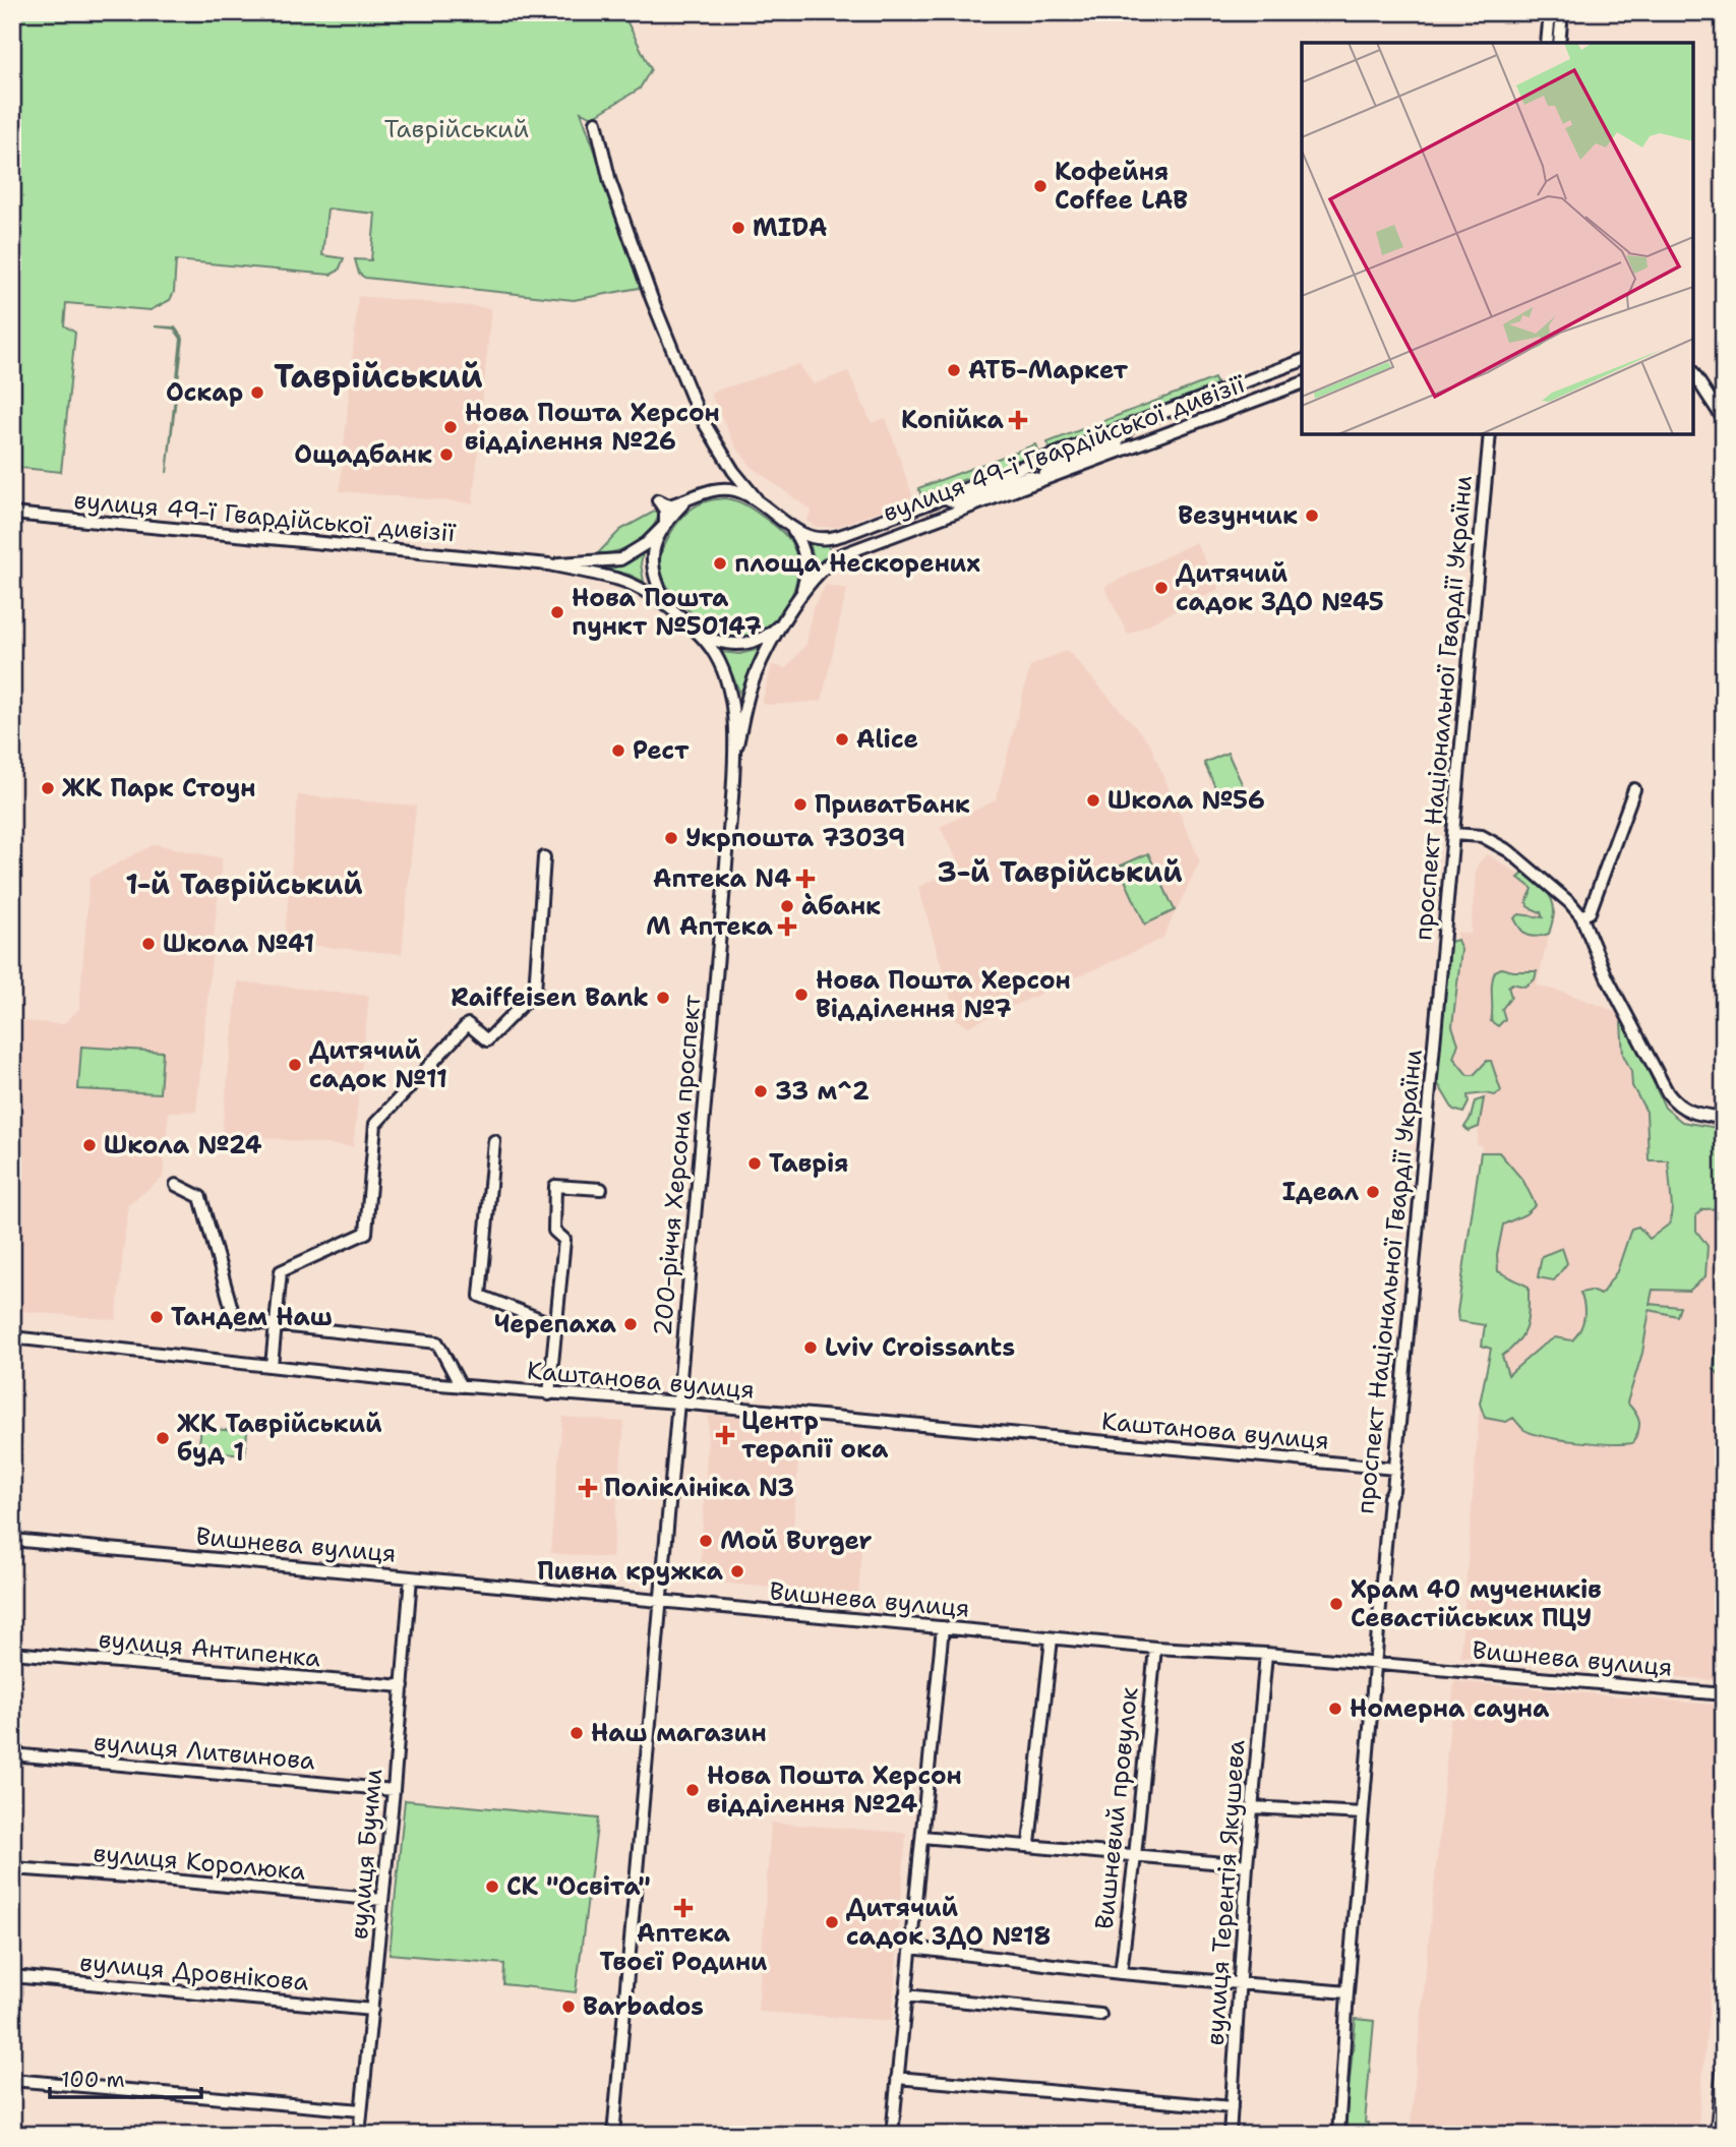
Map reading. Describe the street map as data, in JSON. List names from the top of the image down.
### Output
{
  "streets": {
    "street": [
      "вулиця 49-ї Гвардійської дивізії",
      "проспект Національної Гвардії України",
      "200-річчя Херсона проспект",
      "Каштанова вулиця",
      "Вишнева вулиця",
      "вулиця Антипенка",
      "вулиця Литвинова",
      "Вишневий провулок",
      "вулиця Бучми",
      "вулиця Королюка",
      "вулиця Терентія Якушева",
      "вулиця Дровнікова"
    ]
  },
  "crossings": [
    ["проспект Національної Гвардії України", "Каштанова вулиця"],
    ["проспект Національної Гвардії України", "Вишнева вулиця"],
    ["200-річчя Херсона проспект", "Каштанова вулиця"],
    ["200-річчя Херсона проспект", "Вишнева вулиця"],
    ["Вишнева вулиця", "Вишневий провулок"],
    ["Вишнева вулиця", "вулиця Бучми"],
    ["Вишнева вулиця", "вулиця Терентія Якушева"],
    ["вулиця Антипенка", "вулиця Бучми"],
    ["вулиця Литвинова", "вулиця Бучми"],
    ["вулиця Бучми", "вулиця Королюка"],
    ["вулиця Бучми", "вулиця Дровнікова"]
  ],
  "districts": ["Таврійський", "3-й Таврійський", "1-й Таврійський"],
  "parks": ["Таврійський"],
  "places": {
    "other": [
      "Кофейня Coffee LAB",
      "MIDA",
      "АТБ-Маркет",
      "Оскар",
      "Нова Пошта Херсон відділення №26",
      "Ощадбанк",
      "Везунчик",
      "площа Нескорених",
      "Дитячий садок ЗДО №45",
      "Нова Пошта пункт №50147",
      "Alice",
      "Рест",
      "ЖК Парк Стоун",
      "Школа №56",
      "ПриватБанк",
      "Укрпошта 73039",
      "а̀банк",
      "Школа №41",
      "Нова Пошта Херсон Відділення №7",
      "Raiffeisen Bank",
      "Дитячий садок №11",
      "33 м^2",
      "Школа №24",
      "Таврія",
      "Ідеал",
      "Тандем Наш",
      "Черепаха",
      "Lviv Croissants",
      "ЖК Таврійський буд 1",
      "Мой Burger",
      "Пивна кружка",
      "Храм 40 мучеників Севастійських ПЦУ",
      "Номерна сауна",
      "Наш магазин",
      "Нова Пошта Херсон відділення №24",
      "СК \"Освіта\"",
      "Дитячий садок ЗДО №18",
      "Barbados"
    ],
    "health": [
      "Копійка",
      "Аптека N4",
      "М Аптека",
      "Центр терапії ока",
      "Поліклініка N3",
      "Аптека Твоєї Родини"
    ]
  },
  "scale_bar": "100 m"
}
